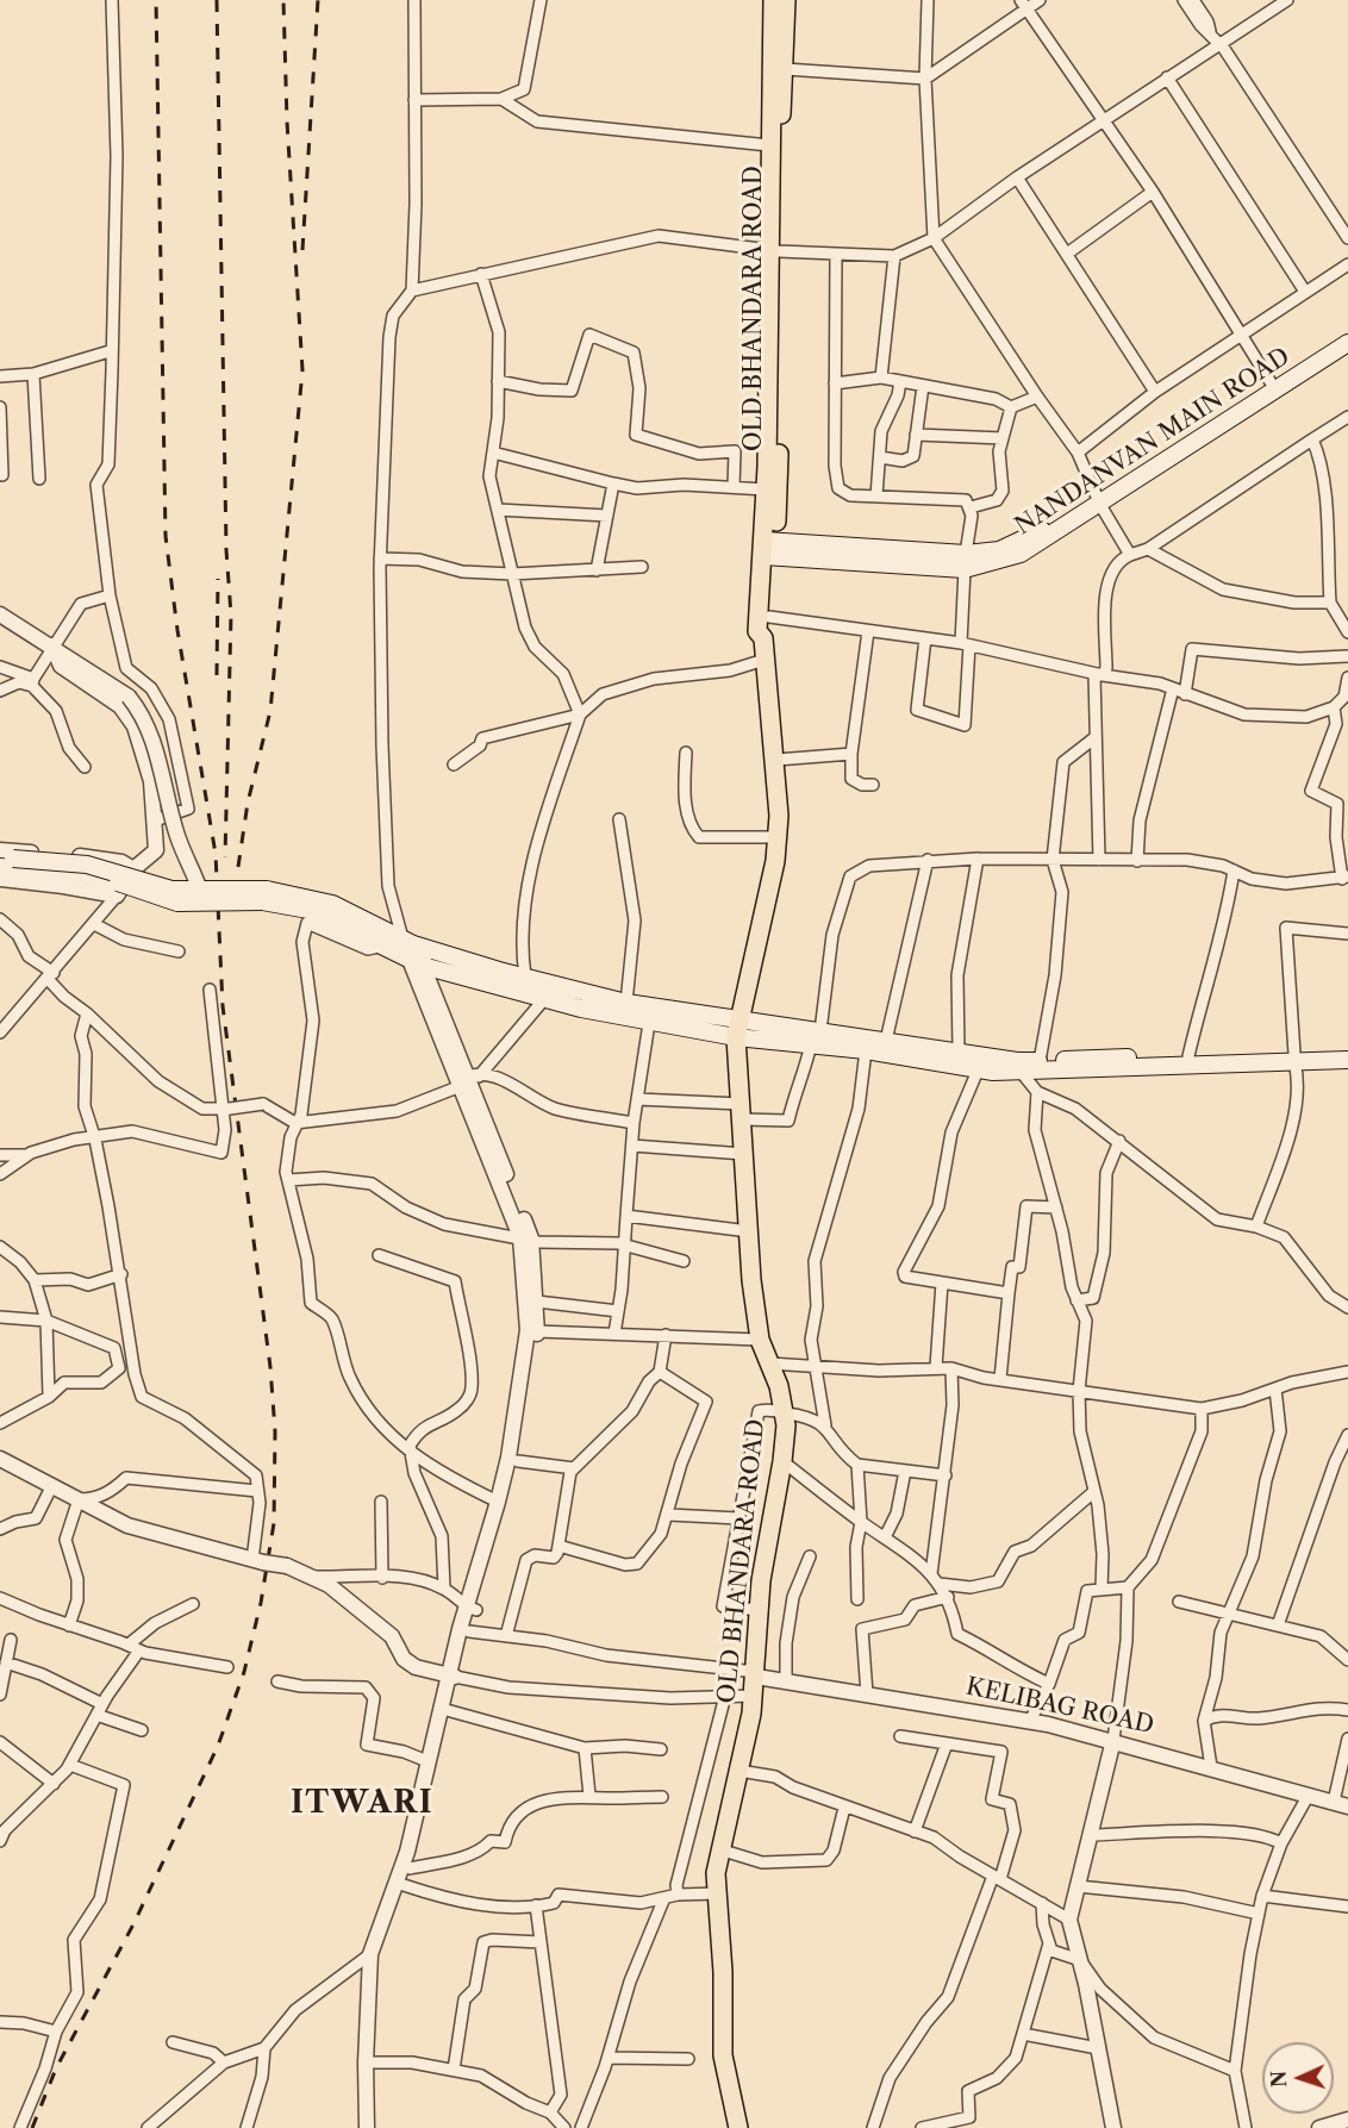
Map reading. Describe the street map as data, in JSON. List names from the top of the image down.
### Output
{
  "streets": {
    "highway": ["OLD BHANDARA ROAD"],
    "main road": ["NANDANVAN MAIN ROAD"],
    "street": ["KELIBAG ROAD"]
  },
  "crossings": [
    ["OLD BHANDARA ROAD", "KELIBAG ROAD"]
  ],
  "districts": ["ITWARI"],
  "north": "left"
}
